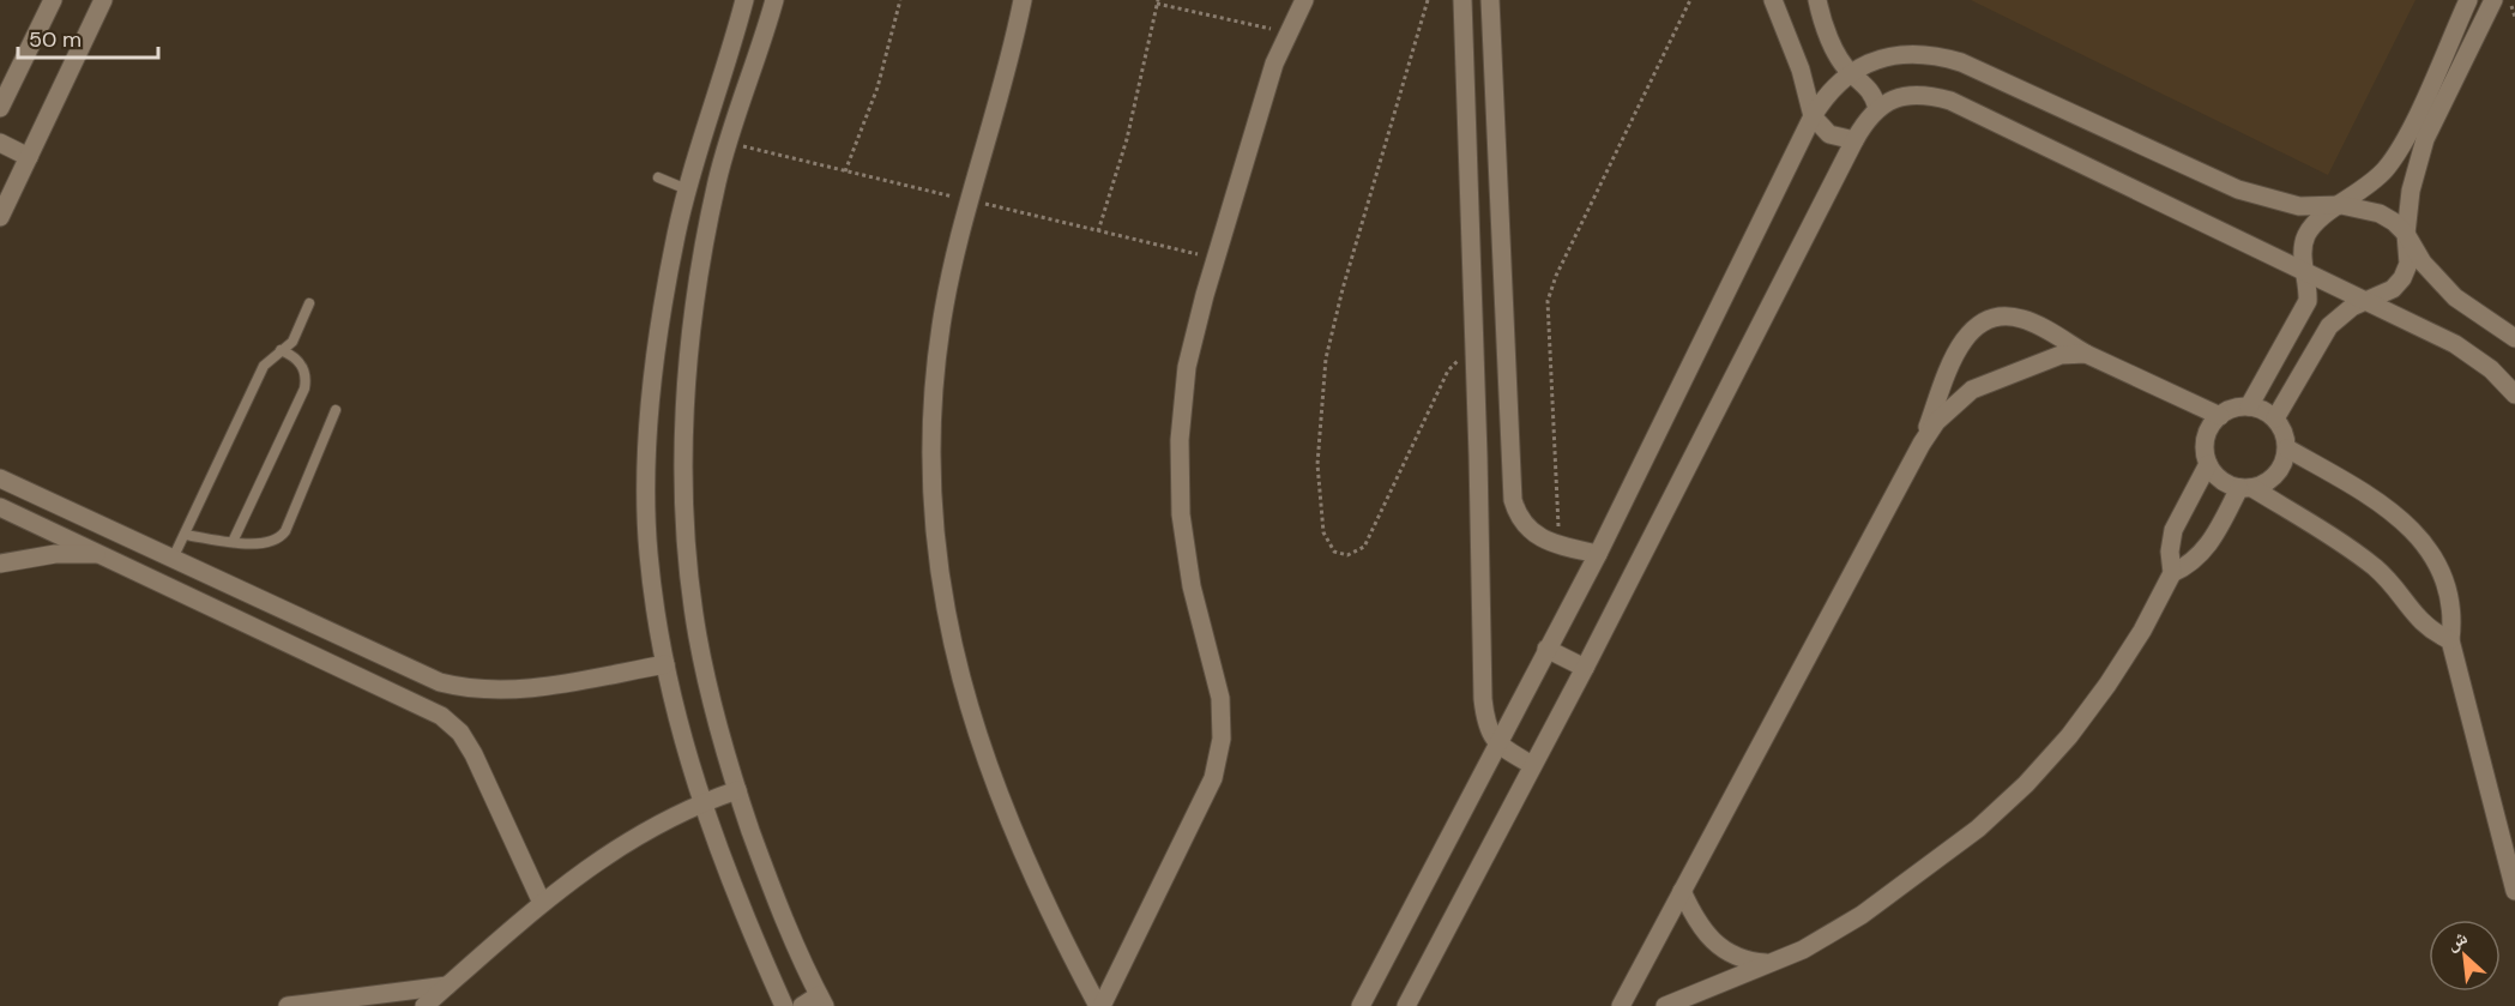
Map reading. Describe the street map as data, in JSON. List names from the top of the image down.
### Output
{
  "scale_bar": "50 m",
  "north": "top left"
}
